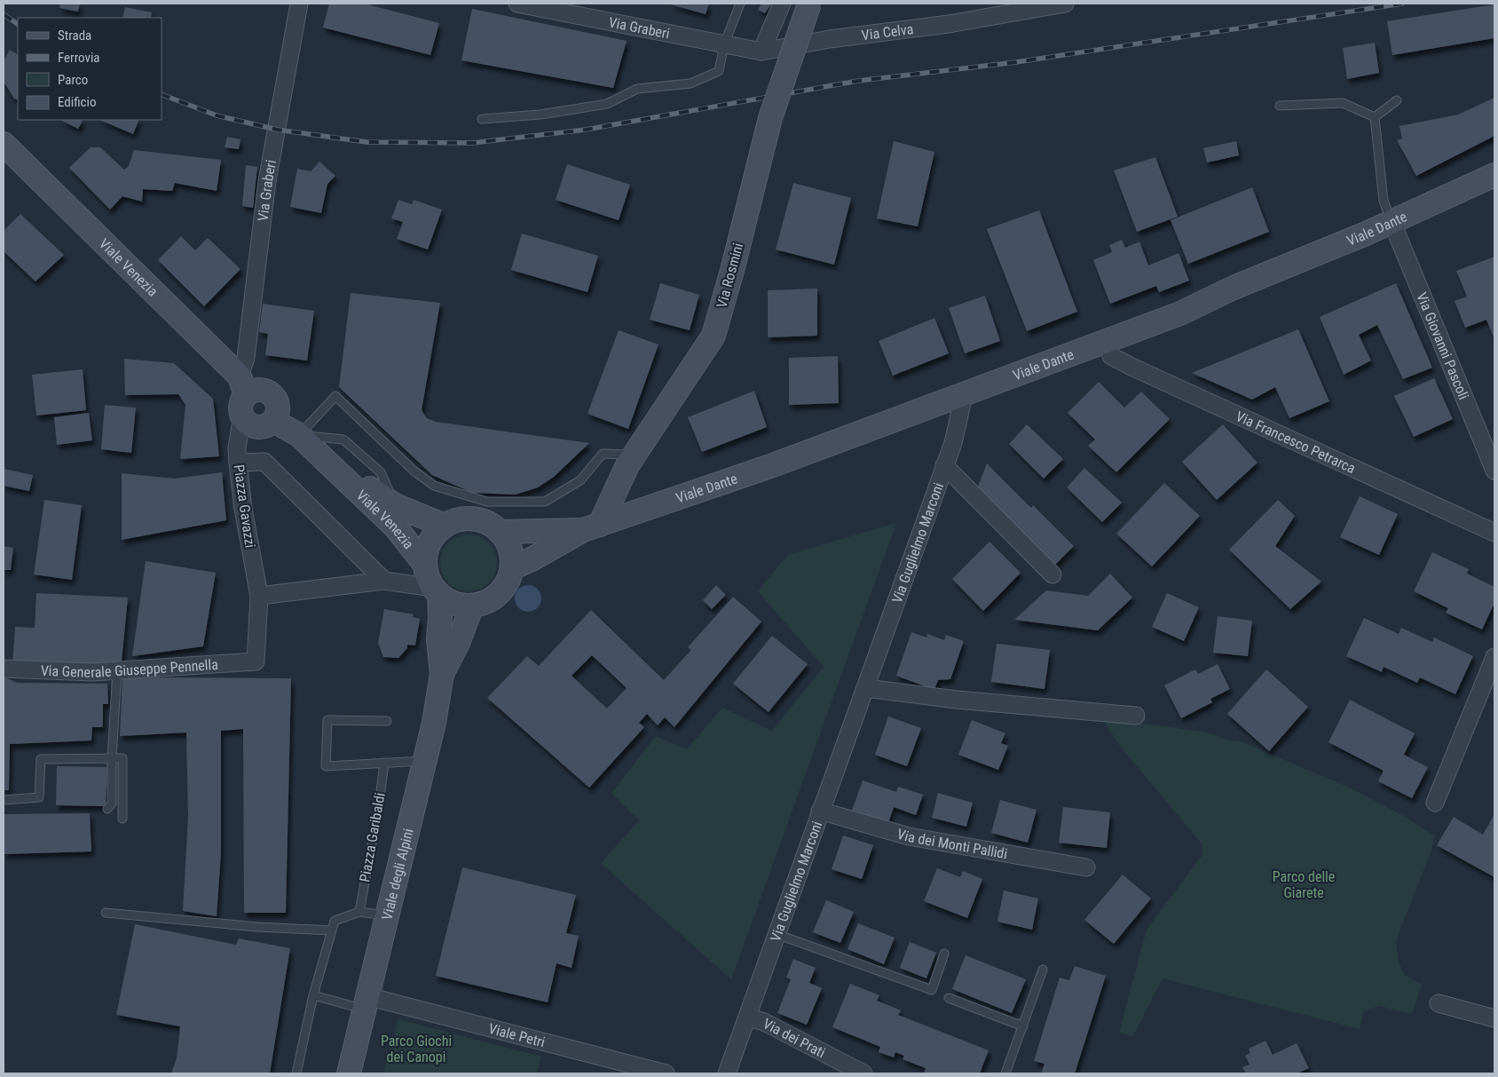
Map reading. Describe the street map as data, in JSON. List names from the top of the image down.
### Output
{
  "streets": {
    "main road": [
      "Viale Dante",
      "Viale Venezia",
      "Via Rosmini",
      "Viale degli Alpini"
    ],
    "street": [
      "Via Graberi",
      "Via Celva",
      "Via Giovanni Pascoli",
      "Via Francesco Petrarca",
      "Piazza Gavazzi",
      "Via Guglielmo Marconi",
      "Via Generale Giuseppe Pennella",
      "Via dei Monti Pallidi",
      "Viale Petri",
      "Via dei Prati"
    ],
    "lane": ["Piazza Garibaldi"]
  },
  "crossings": [
    ["Via Graberi", "Via Celva"],
    ["Via Graberi", "Viale Venezia"],
    ["Via Graberi", "Piazza Gavazzi"],
    ["Viale Dante", "Viale Venezia"],
    ["Viale Dante", "Via Rosmini"],
    ["Viale Dante", "Via Giovanni Pascoli"],
    ["Viale Dante", "Via Francesco Petrarca"],
    ["Viale Dante", "Via Guglielmo Marconi"],
    ["Viale Venezia", "Piazza Gavazzi"],
    ["Piazza Gavazzi", "Via Generale Giuseppe Pennella"],
    ["Via Guglielmo Marconi", "Via dei Monti Pallidi"],
    ["Via Guglielmo Marconi", "Via dei Prati"],
    ["Viale degli Alpini", "Viale Petri"]
  ],
  "parks": ["Parco delle Giarete", "Parco Giochi dei Canopi"],
  "legend": [
    "Strada",
    "Ferrovia",
    "Parco",
    "Edificio"
  ]
}
